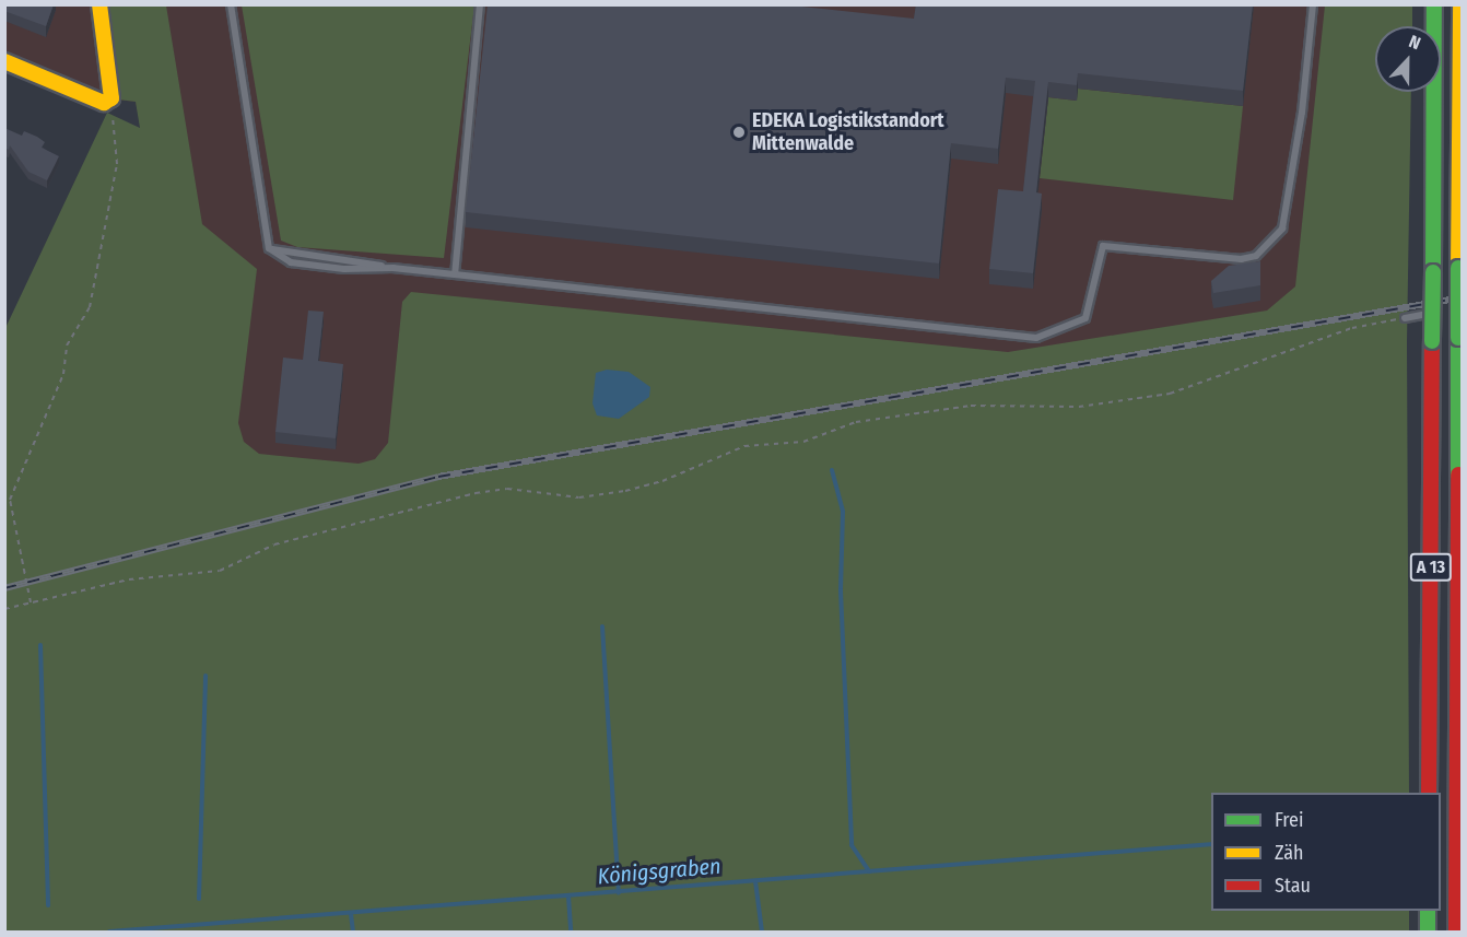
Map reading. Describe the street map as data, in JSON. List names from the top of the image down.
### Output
{
  "streets": {
    "main road": ["A 13"]
  },
  "water": ["Königsgraben"],
  "places": ["EDEKA Logistikstandort Mittenwalde"],
  "legend": ["Frei", "Zäh", "Stau"],
  "north": "top"
}
